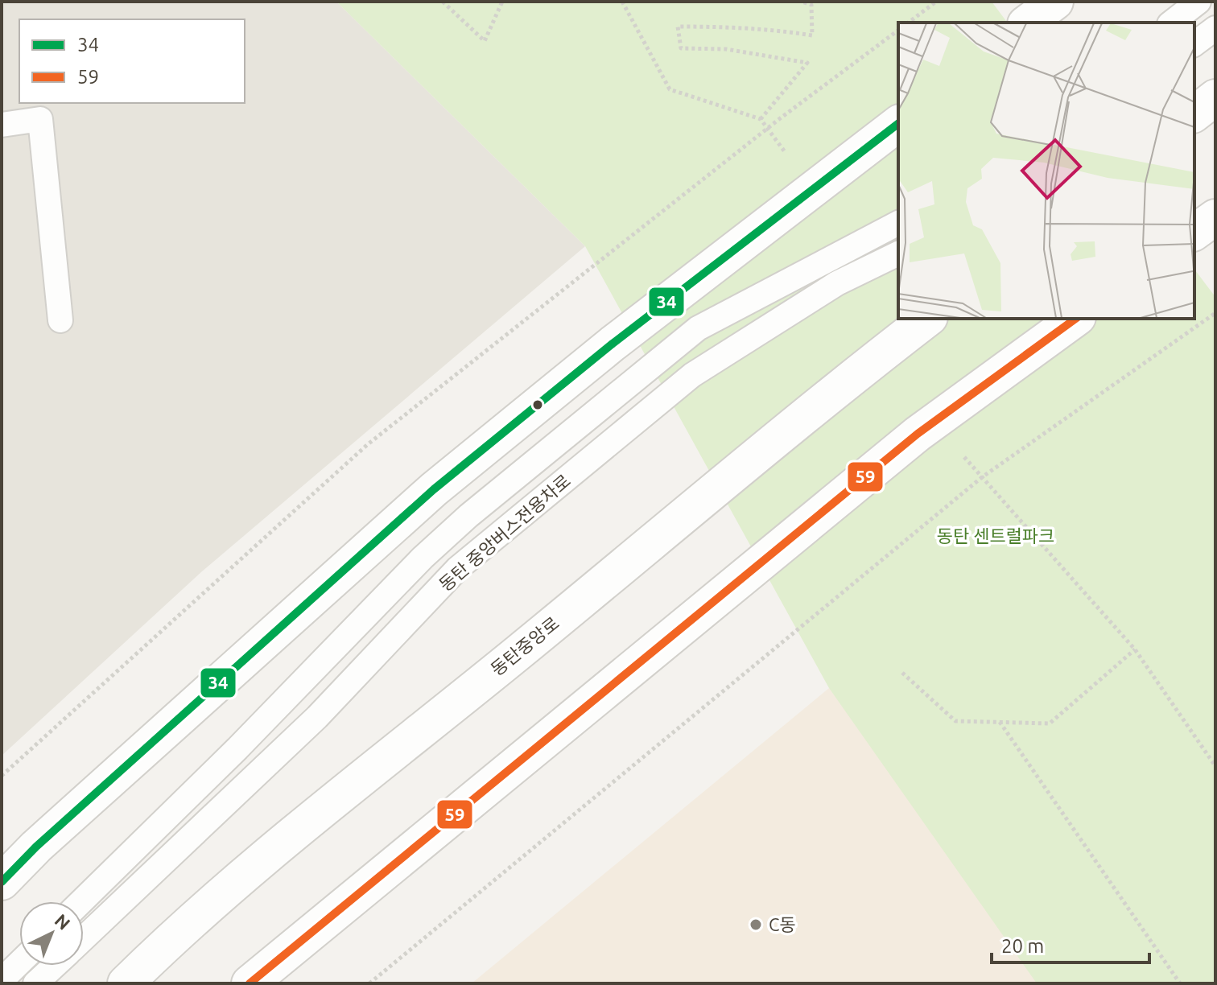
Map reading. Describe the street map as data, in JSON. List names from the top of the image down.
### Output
{
  "streets": {
    "street": ["동탄중앙로"],
    "lane": ["동탄 중앙버스전용차로"]
  },
  "parks": ["동탄 센트럴파크"],
  "places": ["C동"],
  "lines": ["transit line 34", "transit line 59"],
  "legend": ["34", "59"],
  "scale_bar": "20 m",
  "north": "top right"
}
